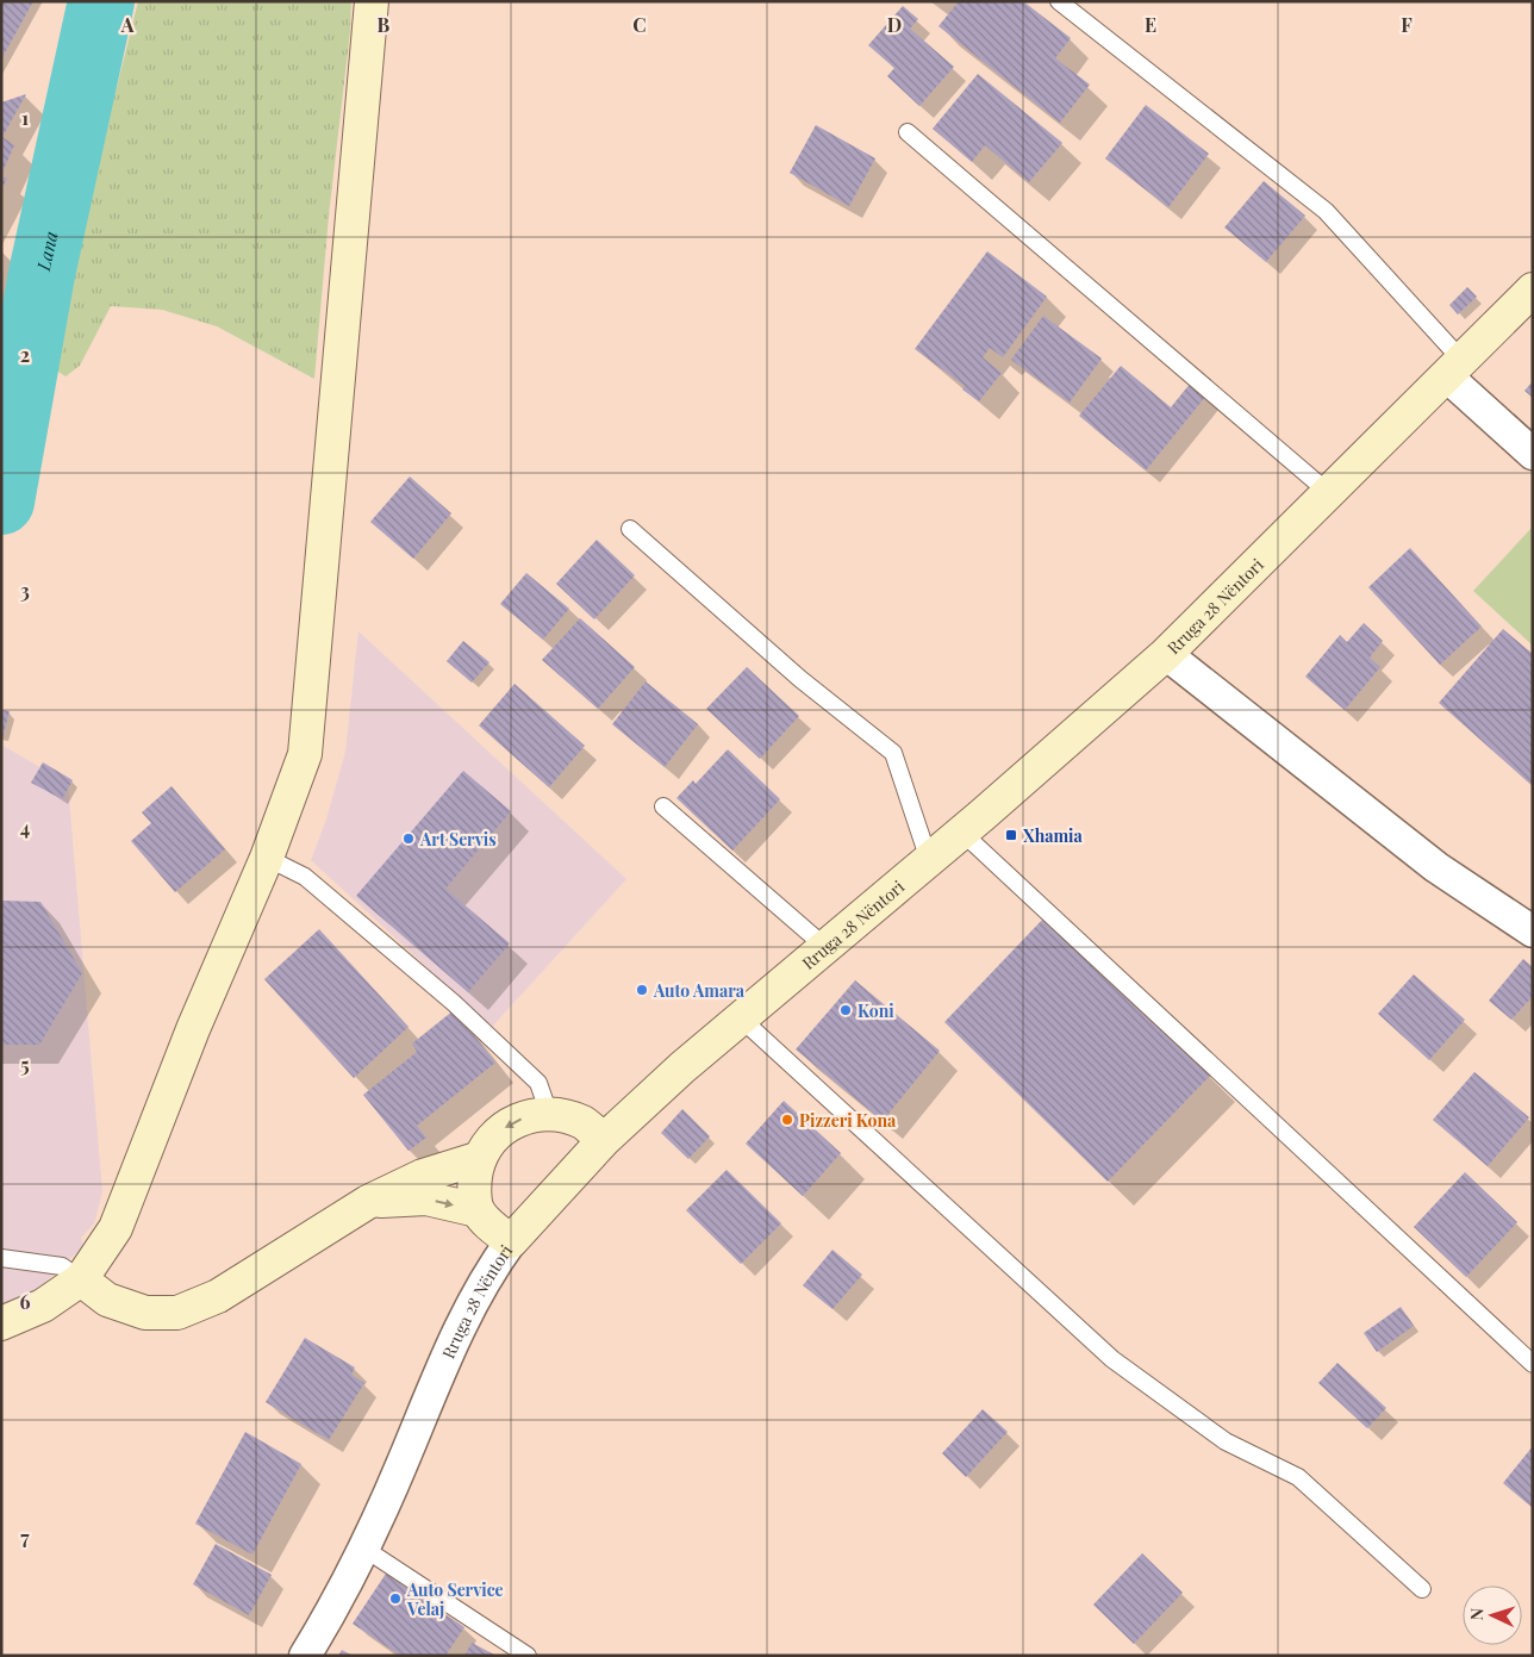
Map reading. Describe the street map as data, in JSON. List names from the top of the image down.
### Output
{
  "streets": {
    "main road": ["Rruga 28 Nëntori"]
  },
  "water": ["Lana"],
  "places": {
    "transit": ["Xhamia"],
    "other": [
      "Art Servis",
      "Auto Amara",
      "Koni",
      "Pizzeri Kona",
      "Auto Service Velaj"
    ]
  },
  "north": "left",
  "grid": {
    "columns": [
      "A",
      "B",
      "C",
      "D",
      "E",
      "F"
    ],
    "rows": [
      "1",
      "2",
      "3",
      "4",
      "5",
      "6",
      "7"
    ]
  }
}
